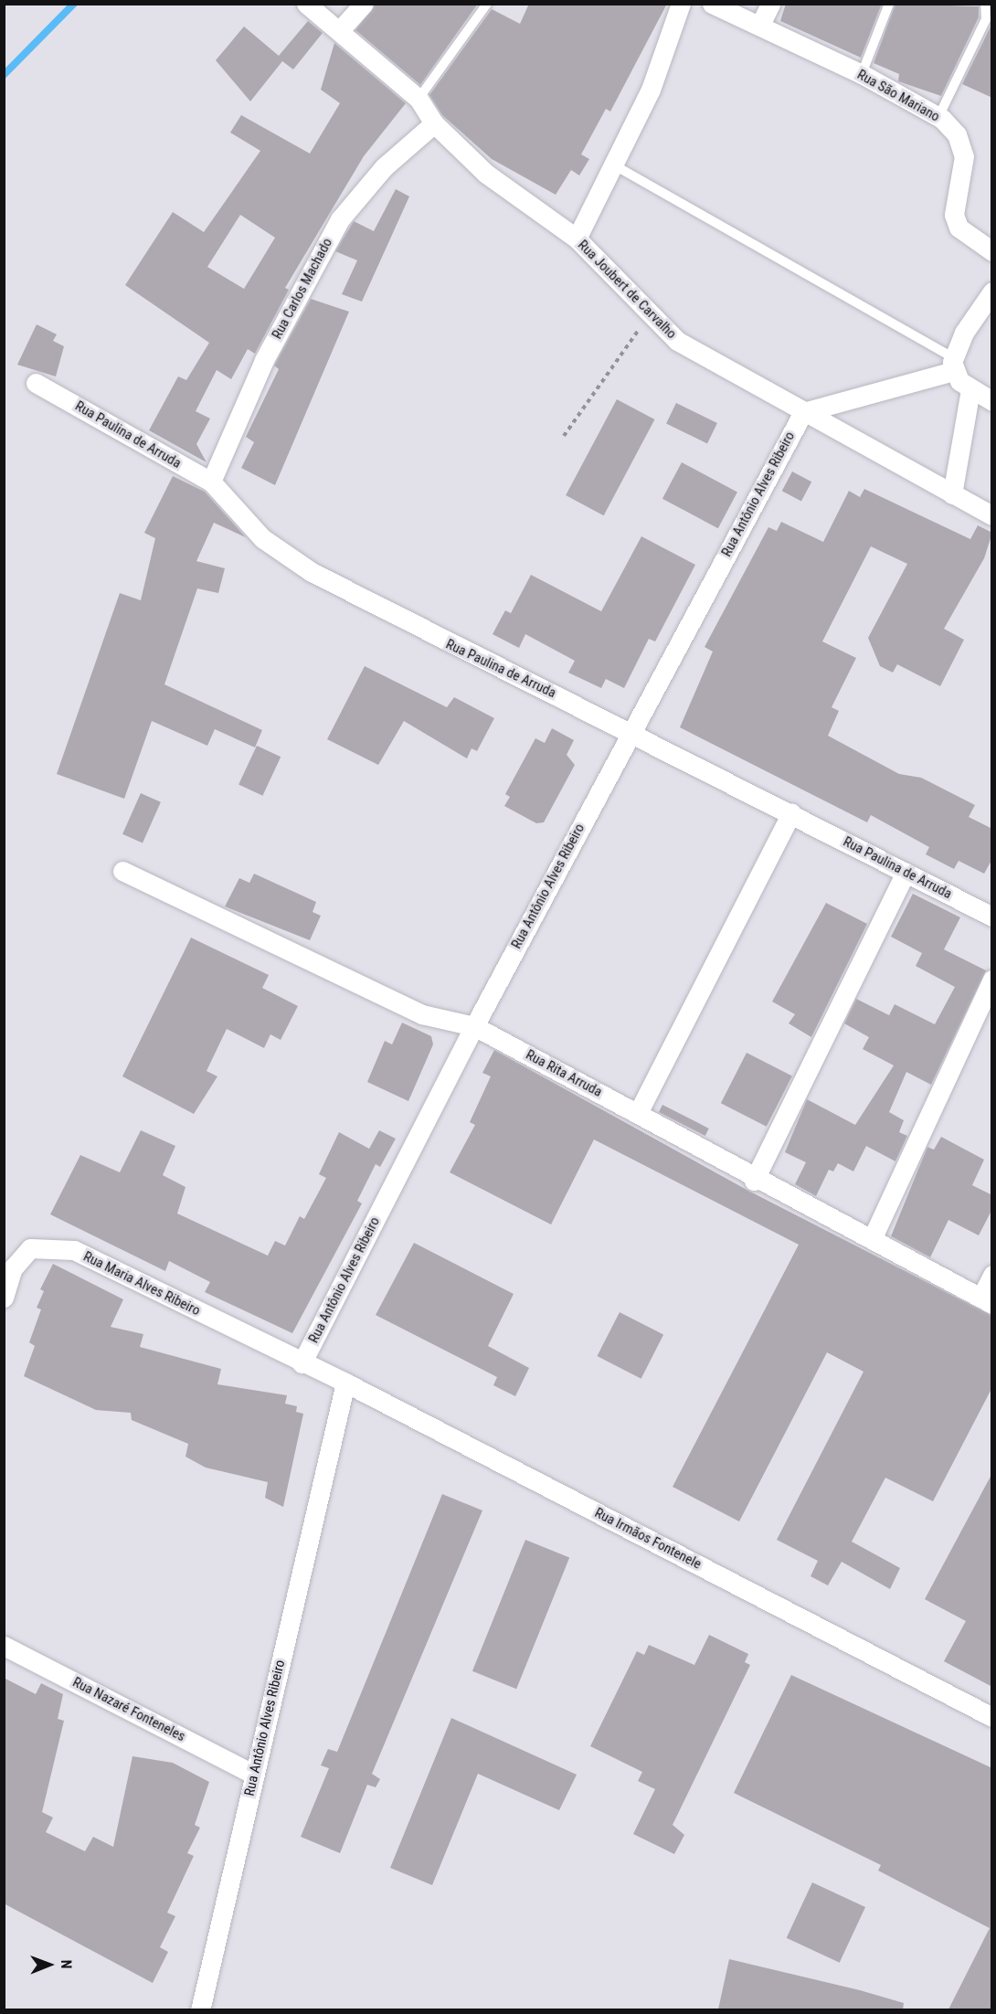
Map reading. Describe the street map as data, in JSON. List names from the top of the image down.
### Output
{
  "streets": {
    "street": [
      "Rua São Mariano",
      "Rua Carlos Machado",
      "Rua Joubert de Carvalho",
      "Rua Paulina de Arruda",
      "Rua Antônio Alves Ribeiro",
      "Rua Rita Arruda",
      "Rua Maria Alves Ribeiro",
      "Rua Irmãos Fontenele",
      "Rua Nazaré Fonteneles"
    ]
  },
  "crossings": [
    ["Rua Carlos Machado", "Rua Joubert de Carvalho"],
    ["Rua Carlos Machado", "Rua Paulina de Arruda"],
    ["Rua Joubert de Carvalho", "Rua Antônio Alves Ribeiro"],
    ["Rua Paulina de Arruda", "Rua Antônio Alves Ribeiro"],
    ["Rua Antônio Alves Ribeiro", "Rua Rita Arruda"],
    ["Rua Antônio Alves Ribeiro", "Rua Maria Alves Ribeiro"],
    ["Rua Antônio Alves Ribeiro", "Rua Irmãos Fontenele"],
    ["Rua Antônio Alves Ribeiro", "Rua Nazaré Fonteneles"],
    ["Rua Maria Alves Ribeiro", "Rua Irmãos Fontenele"]
  ],
  "north": "right"
}
